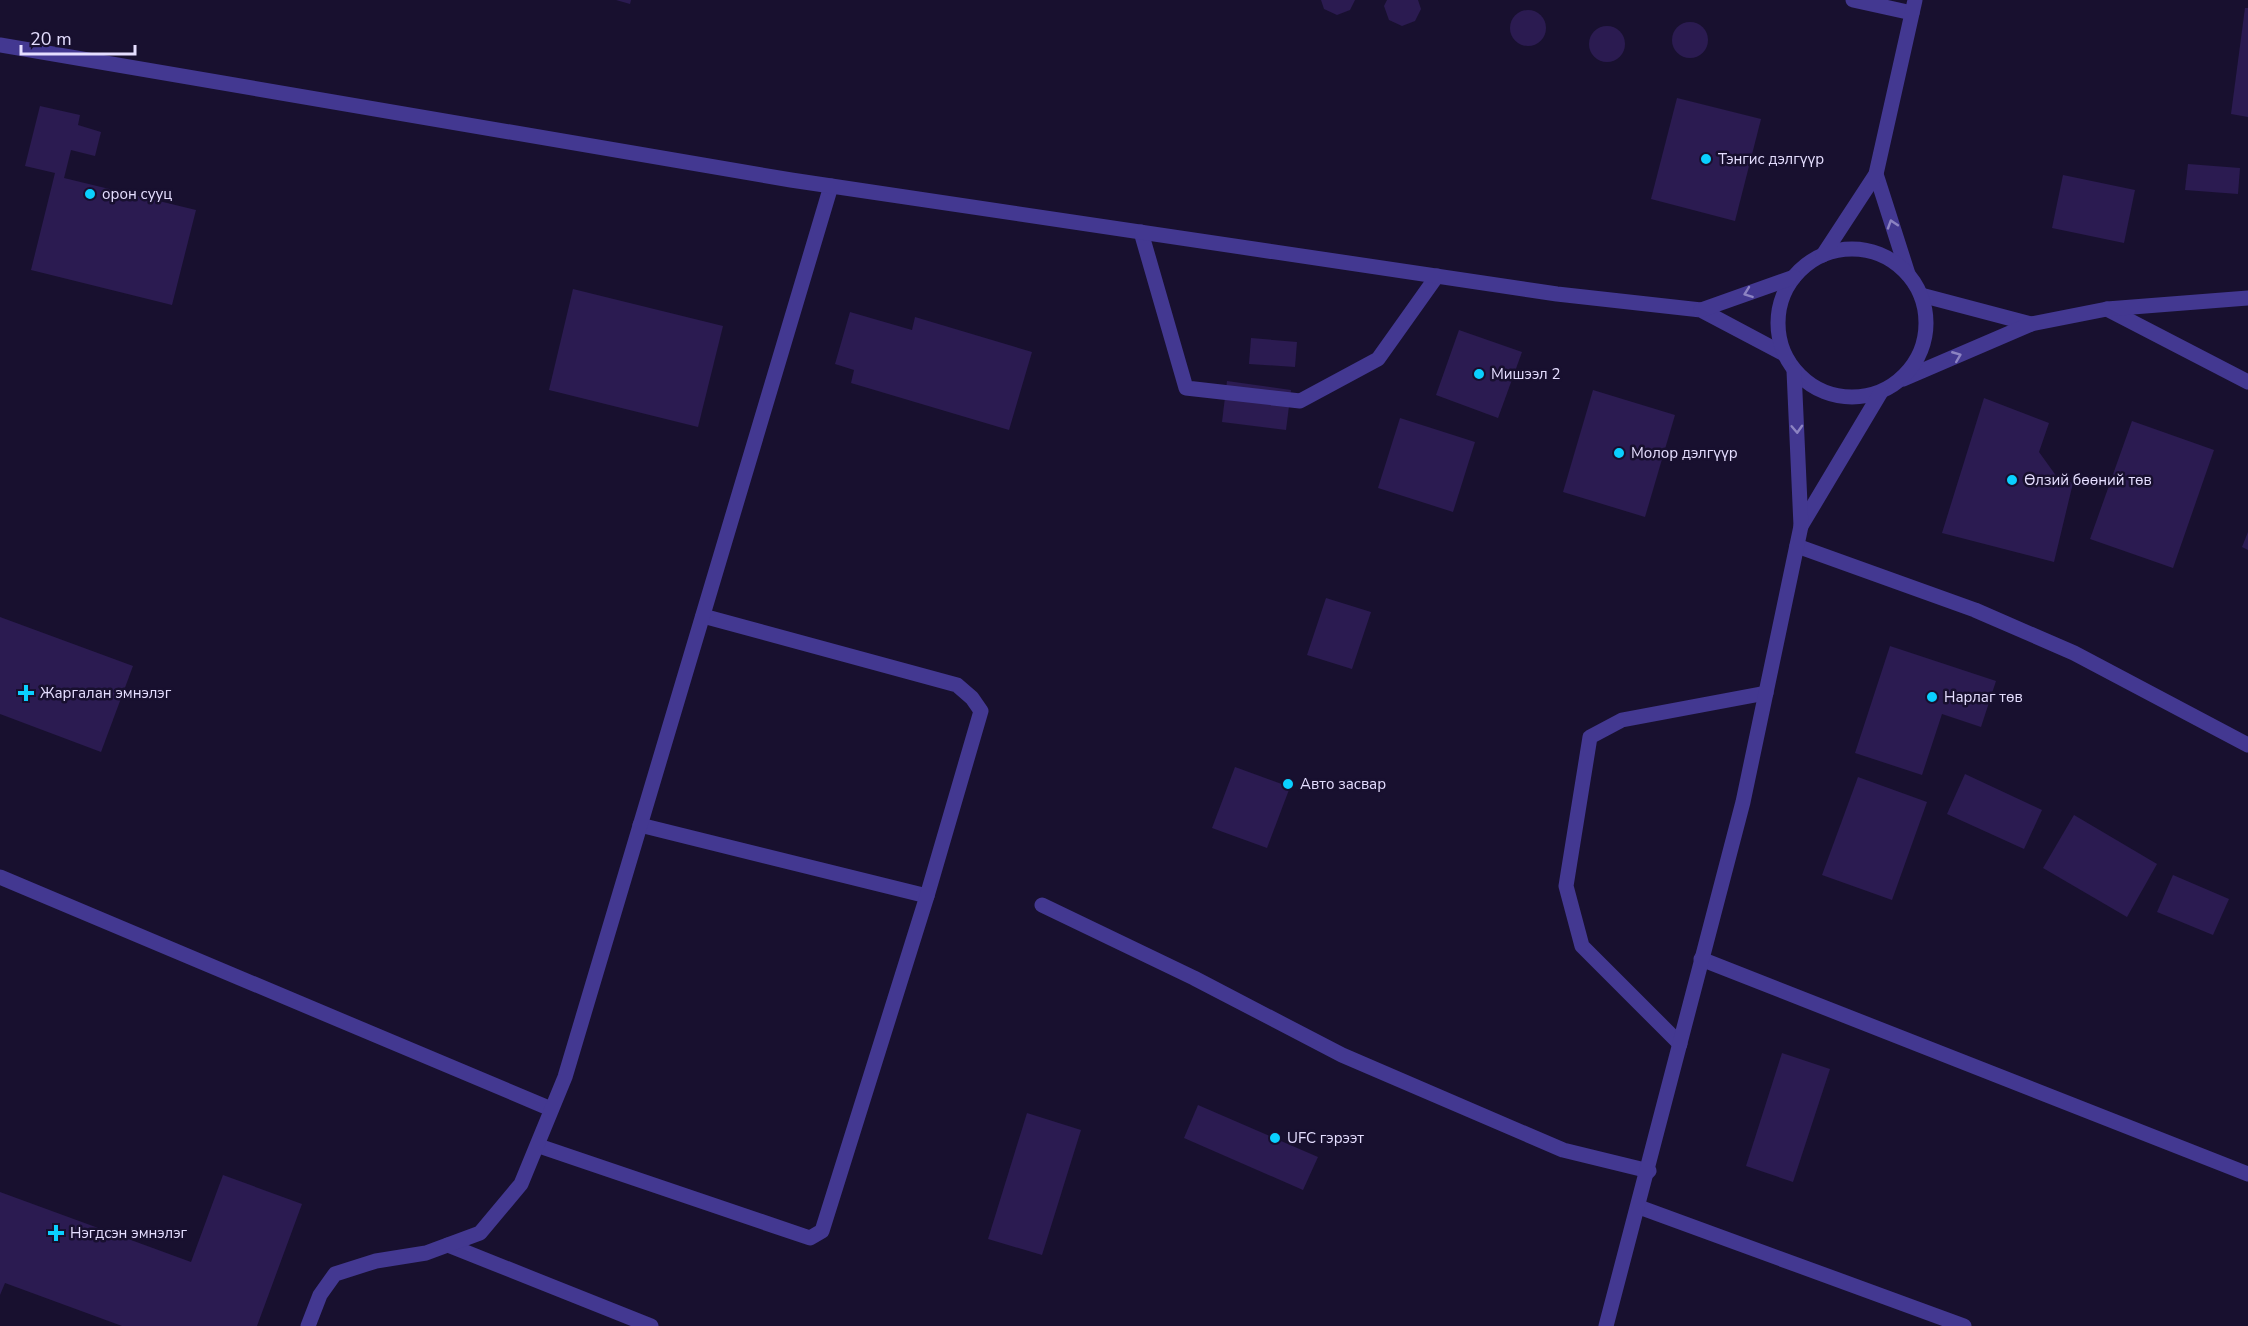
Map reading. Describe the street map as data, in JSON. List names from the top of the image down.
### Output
{
  "places": {
    "other": [
      "Тэнгис дэлгүүр",
      "орон сууц",
      "Мишээл 2",
      "Молор дэлгүүр",
      "Өлзий бөөний төв",
      "Нарлаг төв",
      "Авто засвар",
      "UFC гэрээт"
    ],
    "health": ["Жаргалан эмнэлэг", "Нэгдсэн эмнэлэг"]
  },
  "scale_bar": "20 m"
}
